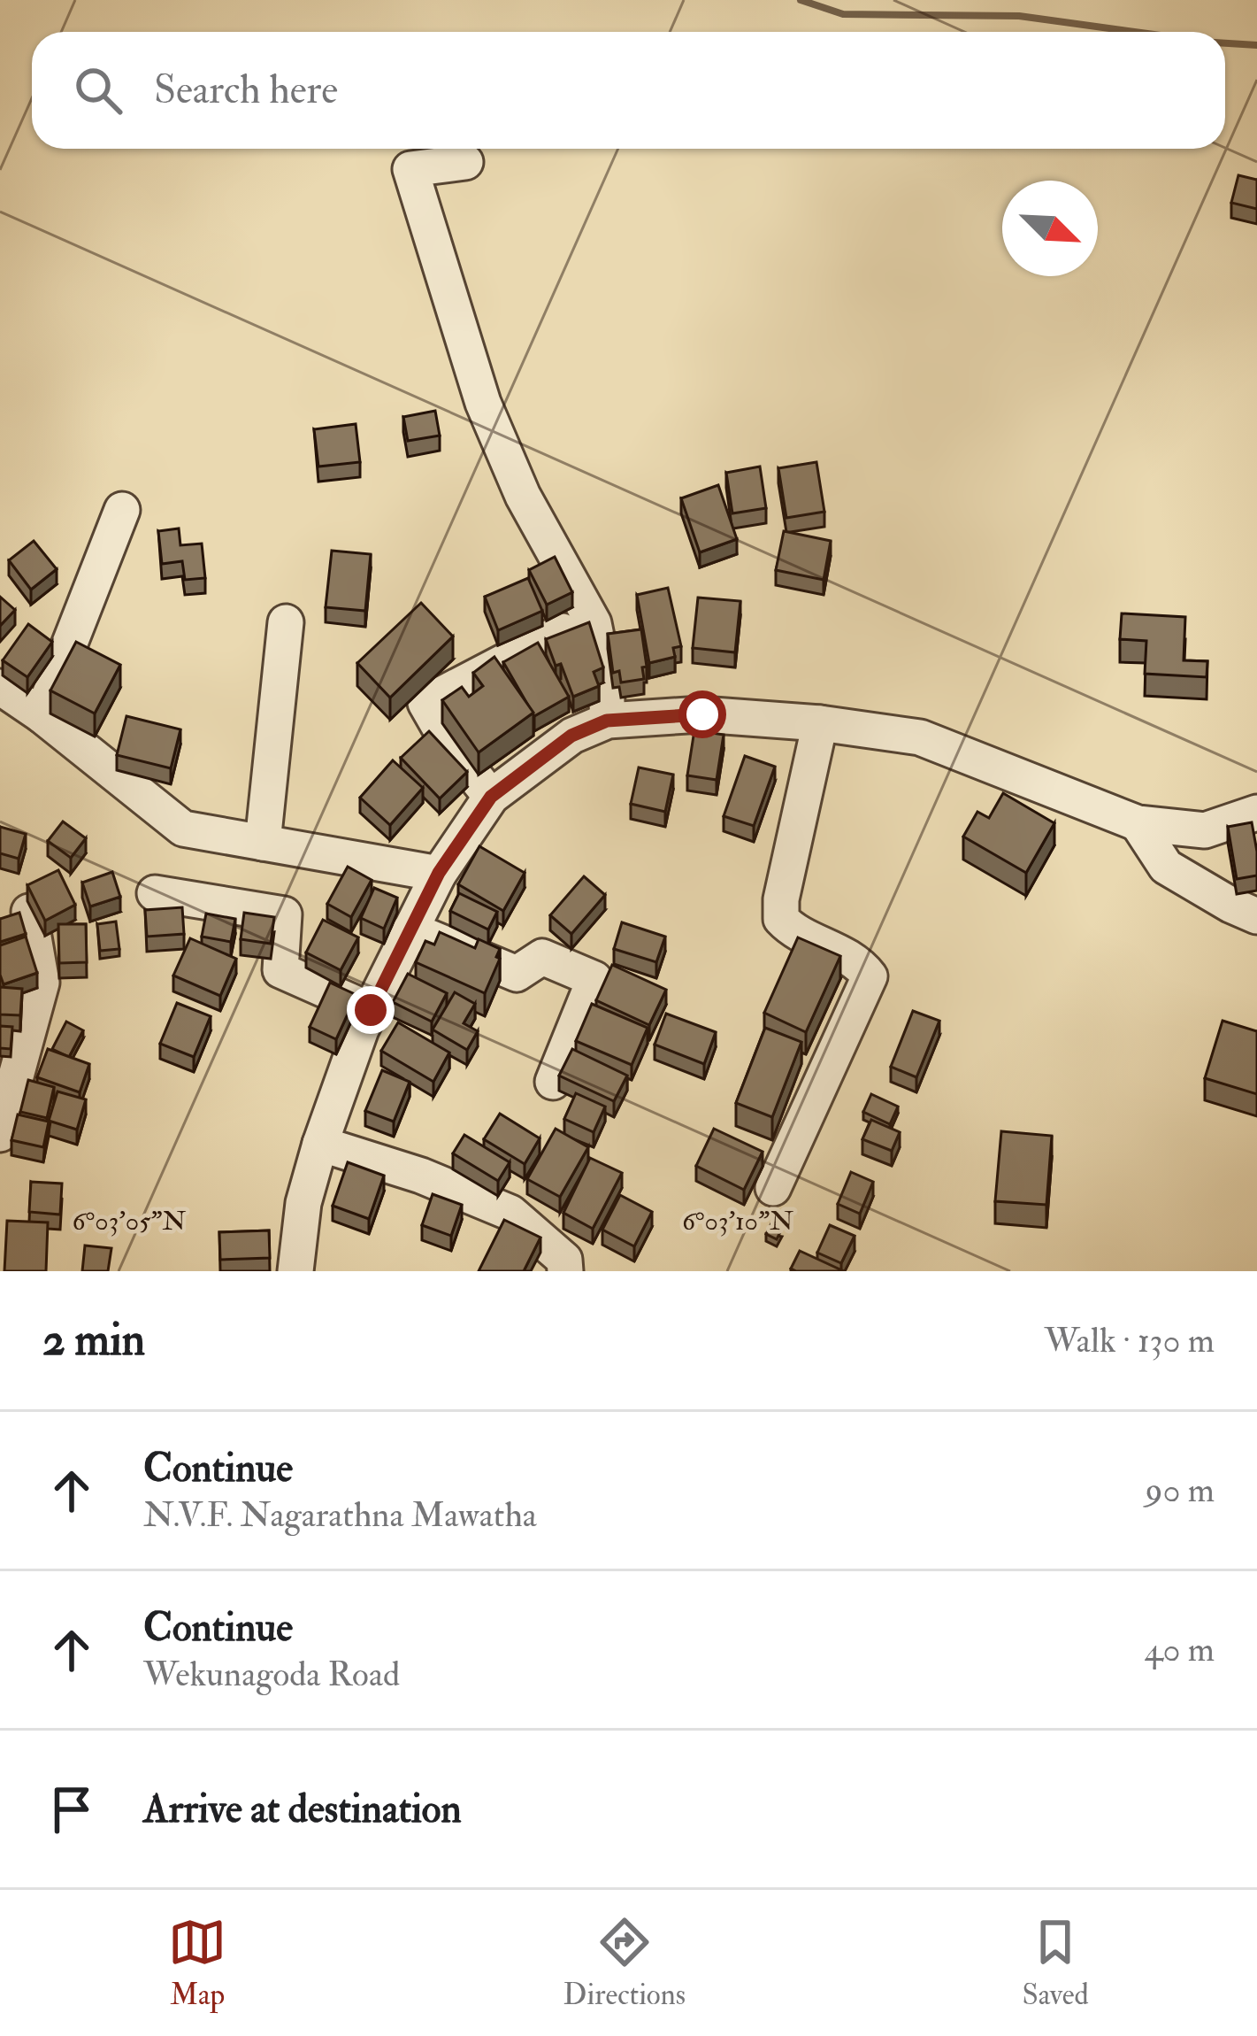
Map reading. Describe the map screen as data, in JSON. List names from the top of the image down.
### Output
{
  "north": "bottom right",
  "page": {
    "search": "Search here",
    "heading": ["2 min", "Walk · 130 m"],
    "list": [
      ["Continue", "N.V.F. Nagarathna Mawatha", "90 m"],
      ["Continue", "Wekunagoda Road", "40 m"],
      "Arrive at destination"
    ],
    "nav": ["Map", "Directions", "Saved"]
  },
  "coordinates": ["6°03'05\"N", "6°03'10\"N"]
}
